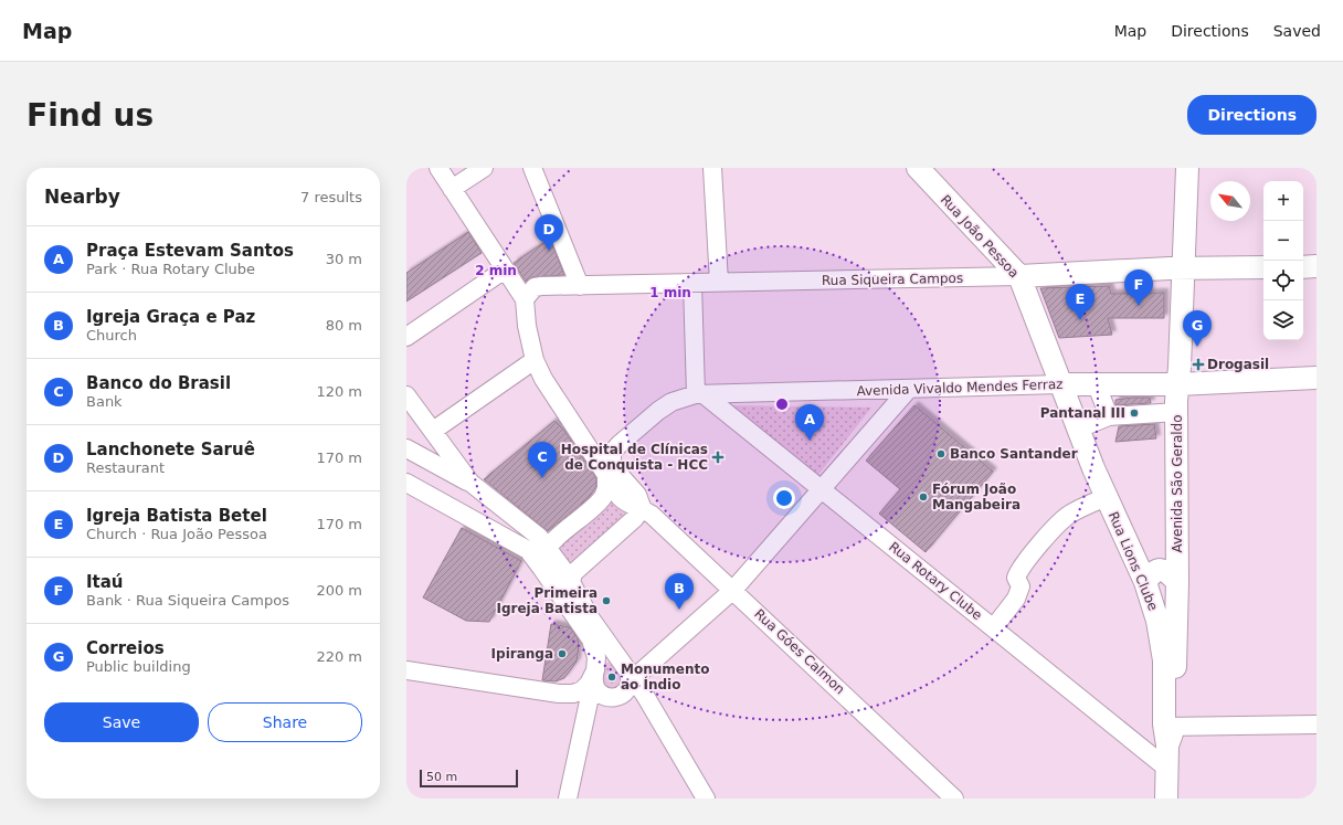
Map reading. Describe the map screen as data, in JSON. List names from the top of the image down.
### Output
{
  "streets": {
    "main road": [
      "Rua João Pessoa",
      "Rua Siqueira Campos",
      "Avenida Vivaldo Mendes Ferraz",
      "Avenida São Geraldo",
      "Rua Lions Clube"
    ],
    "street": ["Rua Rotary Clube", "Rua Góes Calmon"]
  },
  "crossings": [
    ["Rua João Pessoa", "Rua Siqueira Campos"],
    ["Rua João Pessoa", "Avenida Vivaldo Mendes Ferraz"],
    ["Rua João Pessoa", "Rua Lions Clube"],
    ["Rua Siqueira Campos", "Avenida São Geraldo"],
    ["Avenida Vivaldo Mendes Ferraz", "Avenida São Geraldo"],
    ["Avenida Vivaldo Mendes Ferraz", "Rua Lions Clube"],
    ["Avenida Vivaldo Mendes Ferraz", "Rua Rotary Clube"],
    ["Avenida São Geraldo", "Rua Lions Clube"],
    ["Avenida São Geraldo", "Rua Rotary Clube"]
  ],
  "places": {
    "health": ["Drogasil", "Hospital de Clínicas de Conquista - HCC"],
    "other": [
      "Pantanal III",
      "Banco Santander",
      "Fórum João Mangabeira",
      "Primeira Igreja Batista",
      "Ipiranga",
      "Monumento ao Índio"
    ]
  },
  "scale_bar": "50 m",
  "north": "top left",
  "page": {
    "header": "Map",
    "nav": ["Map", "Directions", "Saved"],
    "buttons": [
      "Directions",
      ["Save", "Share"]
    ],
    "title": "Find us",
    "heading": ["Nearby", "7 results"],
    "map_buttons": ["+", "−"],
    "pins": [
      "D",
      "F",
      "E",
      "G",
      "A",
      "C",
      "B"
    ],
    "list": [
      {
        "mark": "A",
        "name": "Praça Estevam Santos",
        "note": "Park · Rua Rotary Clube",
        "value": "30 m"
      },
      {
        "mark": "B",
        "name": "Igreja Graça e Paz",
        "note": "Church",
        "value": "80 m"
      },
      {
        "mark": "C",
        "name": "Banco do Brasil",
        "note": "Bank",
        "value": "120 m"
      },
      {
        "mark": "D",
        "name": "Lanchonete Saruê",
        "note": "Restaurant",
        "value": "170 m"
      },
      {
        "mark": "E",
        "name": "Igreja Batista Betel",
        "note": "Church · Rua João Pessoa",
        "value": "170 m"
      },
      {
        "mark": "F",
        "name": "Itaú",
        "note": "Bank · Rua Siqueira Campos",
        "value": "200 m"
      },
      {
        "mark": "G",
        "name": "Correios",
        "note": "Public building",
        "value": "220 m"
      }
    ],
    "scale": "50 m"
  },
  "rings": ["2 min", "1 min"]
}
